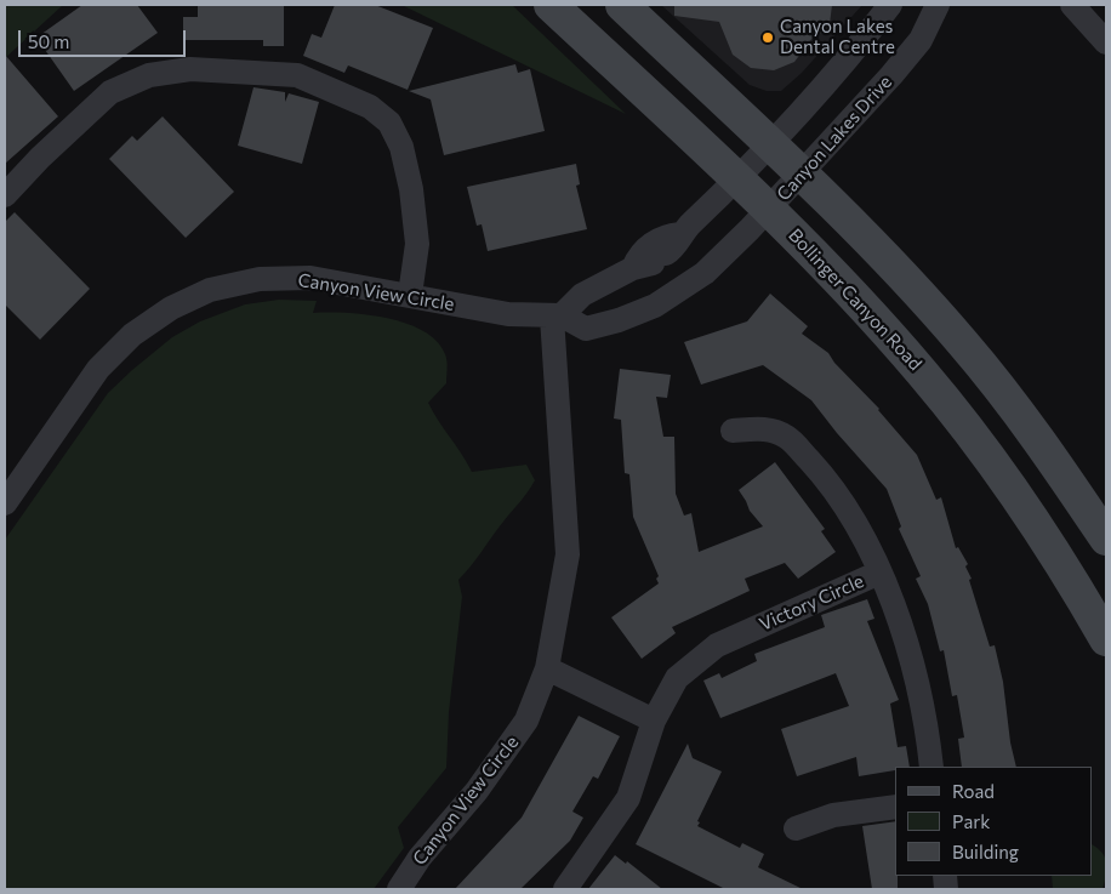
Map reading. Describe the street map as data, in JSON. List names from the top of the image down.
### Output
{
  "streets": {
    "main road": ["Bollinger Canyon Road"],
    "street": ["Canyon Lakes Drive", "Canyon View Circle", "Victory Circle"]
  },
  "crossings": [
    ["Canyon Lakes Drive", "Canyon View Circle"],
    ["Canyon Lakes Drive", "Bollinger Canyon Road"],
    ["Canyon View Circle", "Bollinger Canyon Road"]
  ],
  "places": ["Canyon Lakes Dental Centre"],
  "legend": ["Road", "Park", "Building"],
  "scale_bar": "50 m"
}
